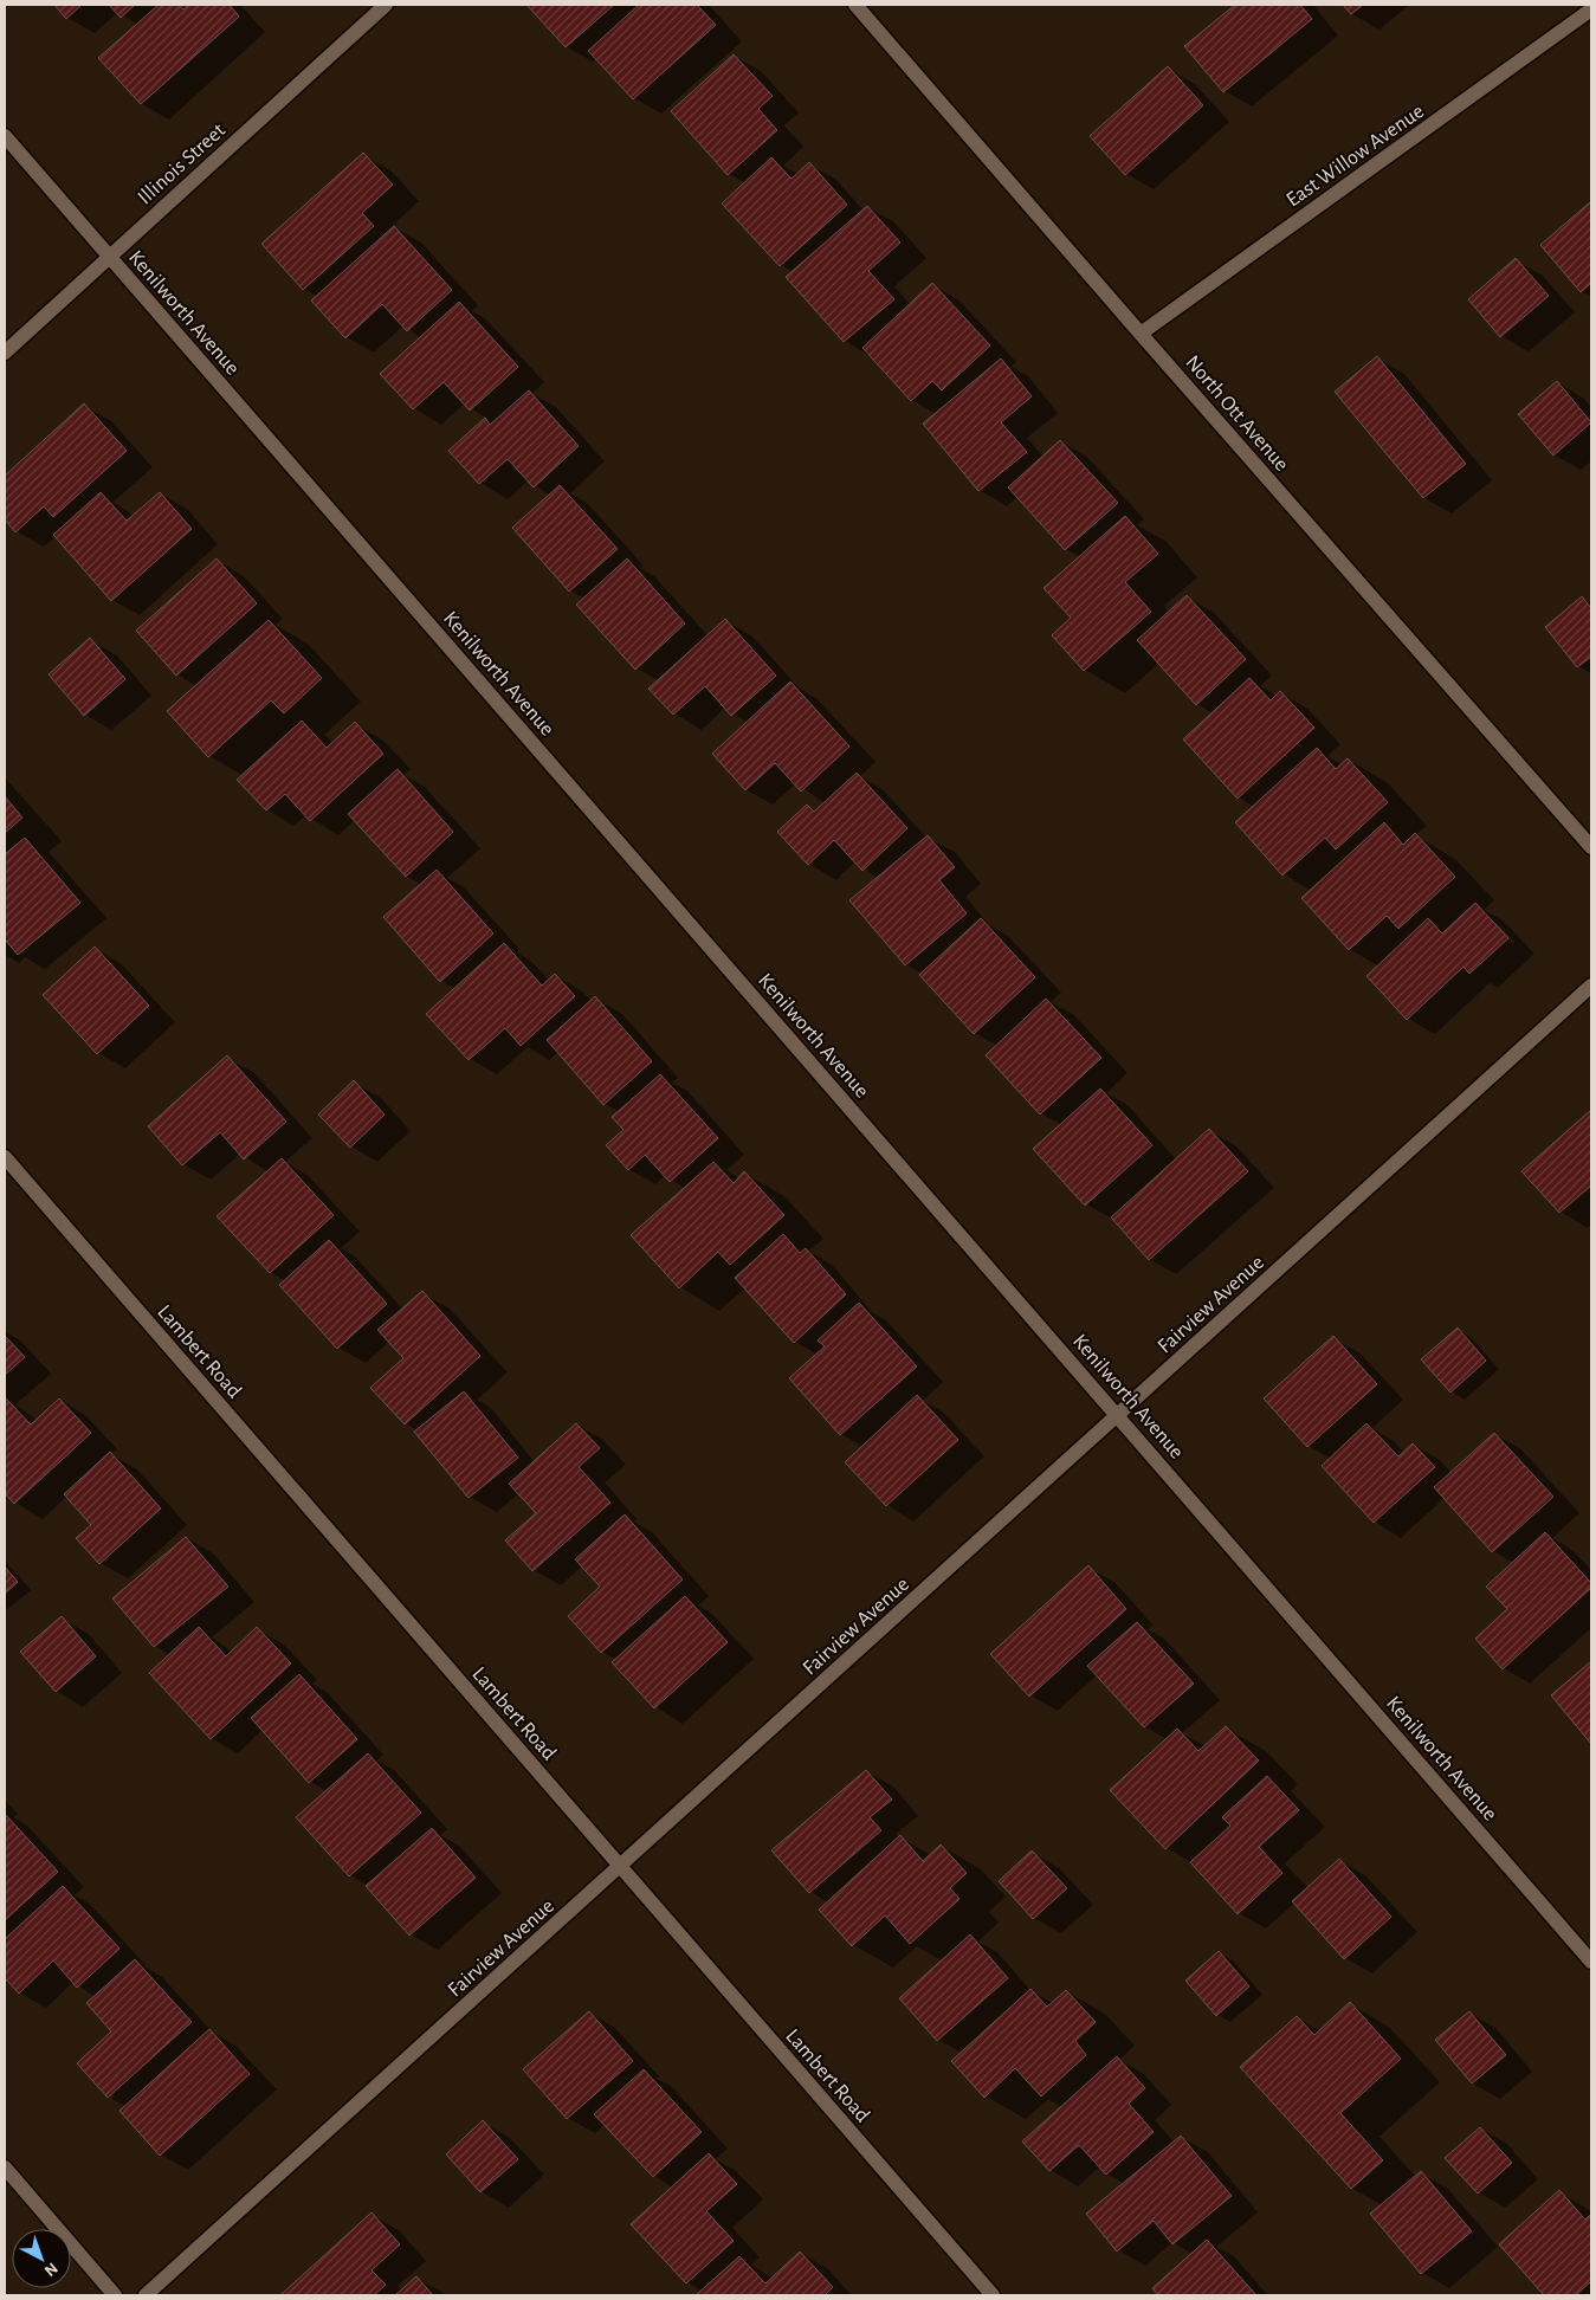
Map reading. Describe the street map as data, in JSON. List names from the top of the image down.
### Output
{
  "streets": {
    "street": [
      "East Willow Avenue",
      "Illinois Street",
      "Kenilworth Avenue",
      "North Ott Avenue",
      "Fairview Avenue",
      "Lambert Road"
    ]
  },
  "crossings": [
    ["East Willow Avenue", "North Ott Avenue"],
    ["Illinois Street", "Kenilworth Avenue"],
    ["Kenilworth Avenue", "Fairview Avenue"],
    ["Fairview Avenue", "Lambert Road"]
  ],
  "north": "bottom right"
}
